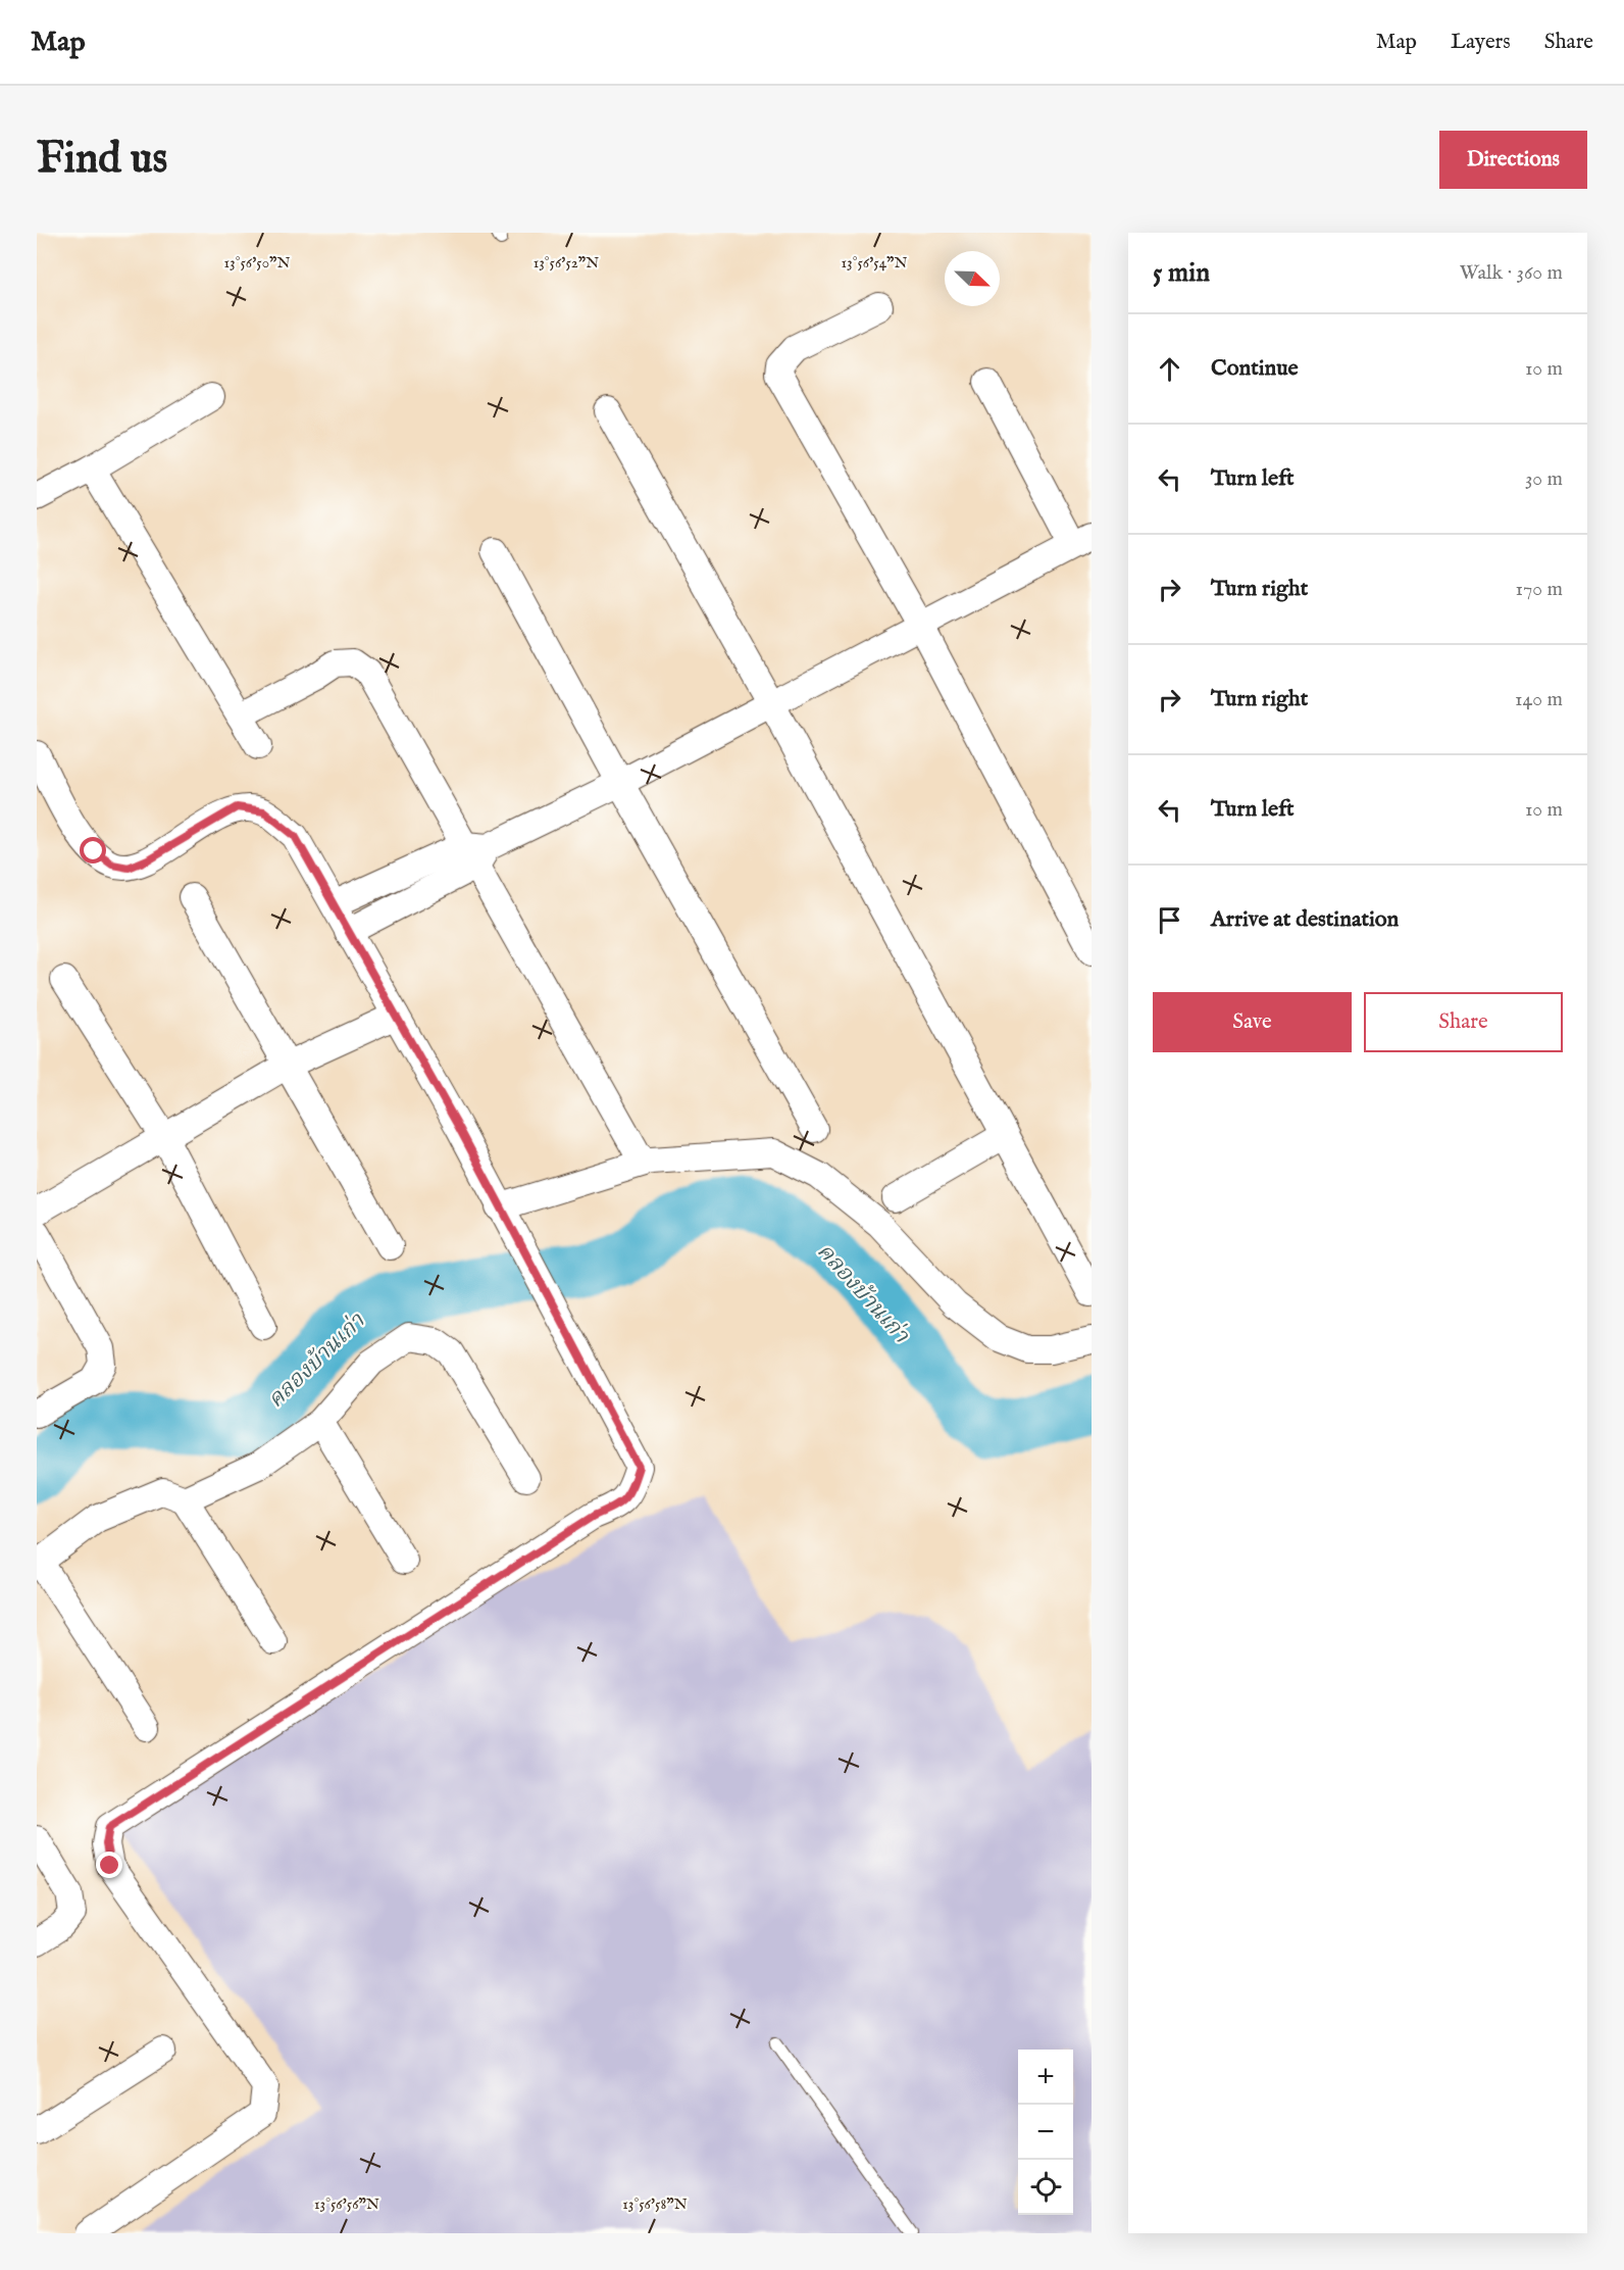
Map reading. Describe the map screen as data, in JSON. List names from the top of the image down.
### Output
{
  "water": ["คลองบ้านเก่า"],
  "north": "bottom right",
  "page": {
    "header": "Map",
    "nav": ["Map", "Layers", "Share"],
    "buttons": [
      "Directions",
      ["Save", "Share"]
    ],
    "title": "Find us",
    "heading": ["5 min", "Walk · 360 m"],
    "list": [
      ["Continue", "10 m"],
      ["Turn left", "30 m"],
      ["Turn right", "170 m"],
      ["Turn right", "140 m"],
      ["Turn left", "10 m"],
      "Arrive at destination"
    ],
    "map_buttons": ["+", "−"]
  },
  "coordinates": [
    "13°56'50\"N",
    "13°56'52\"N",
    "13°56'54\"N",
    "13°56'56\"N",
    "13°56'58\"N"
  ]
}
